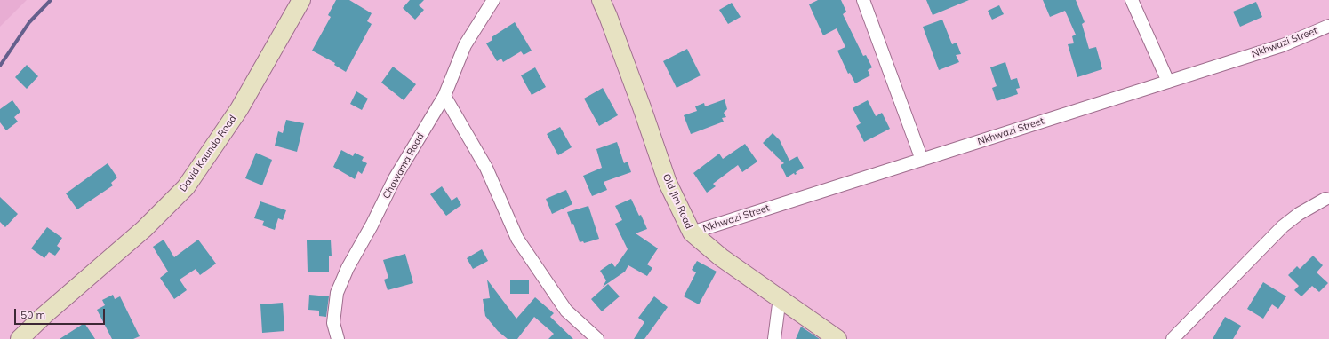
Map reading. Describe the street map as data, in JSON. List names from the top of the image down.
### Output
{
  "streets": {
    "street": [
      "Nkhwazi Street",
      "David Kaunda Road",
      "Chawama Road",
      "Old Jim Road"
    ]
  },
  "crossings": [
    ["Nkhwazi Street", "Old Jim Road"]
  ],
  "scale_bar": "50 m"
}
